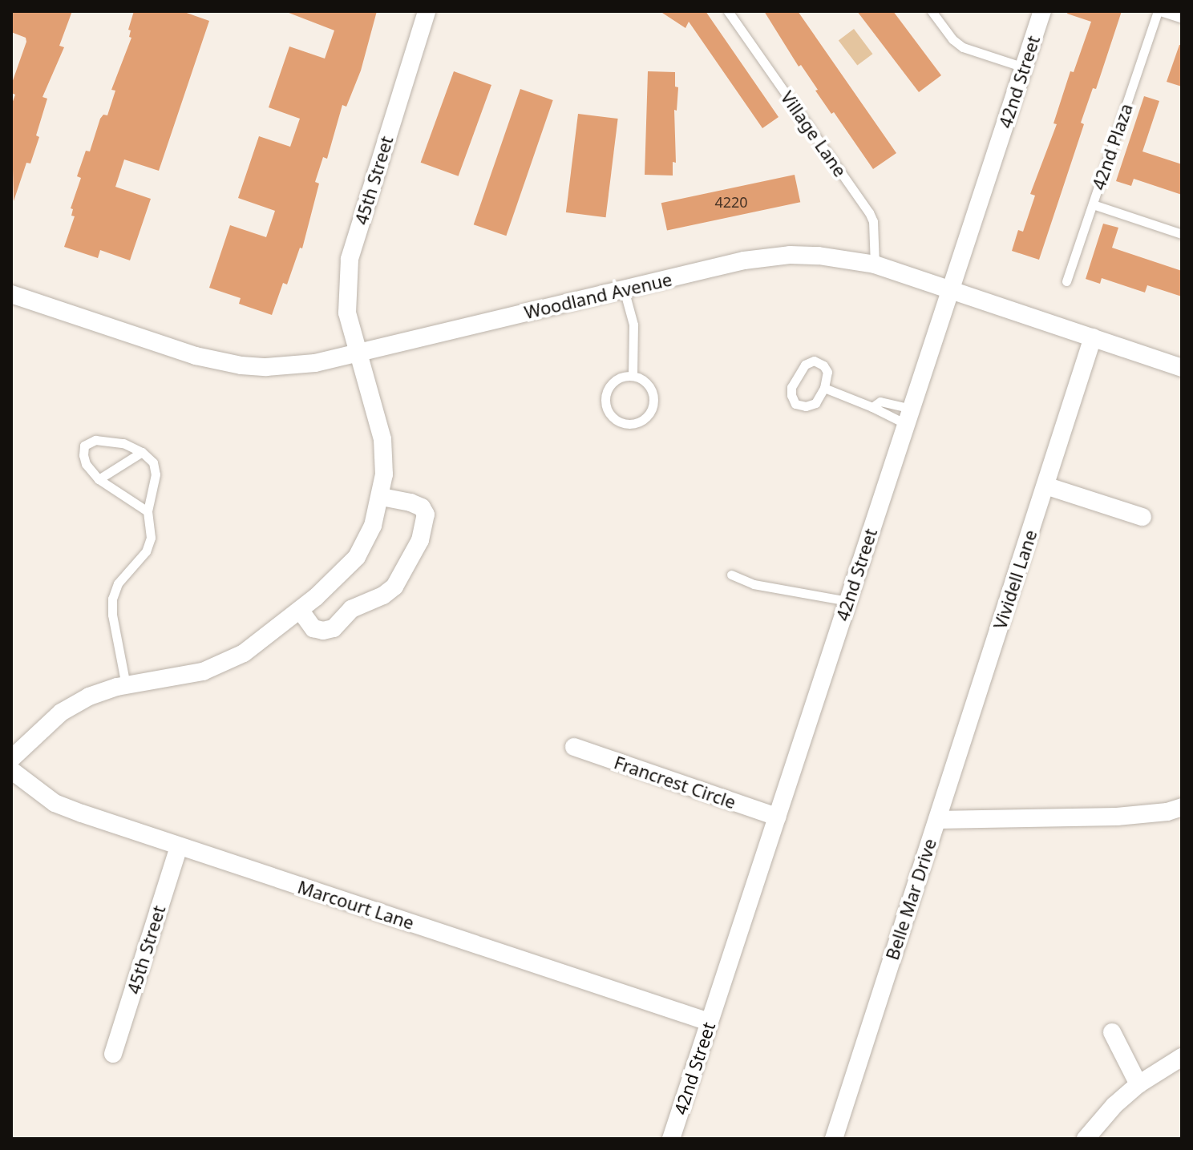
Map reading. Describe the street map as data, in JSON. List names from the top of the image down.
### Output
{
  "streets": {
    "street": [
      "42nd Street",
      "45th Street",
      "Woodland Avenue",
      "Vividell Lane",
      "Francrest Circle",
      "Belle Mar Drive",
      "Marcourt Lane"
    ],
    "lane": ["Village Lane", "42nd Plaza"]
  },
  "crossings": [
    ["42nd Street", "Woodland Avenue"],
    ["42nd Street", "Francrest Circle"],
    ["42nd Street", "Marcourt Lane"],
    ["Village Lane", "Woodland Avenue"],
    ["45th Street", "Woodland Avenue"],
    ["45th Street", "Marcourt Lane"],
    ["Woodland Avenue", "Vividell Lane"],
    ["Vividell Lane", "Belle Mar Drive"]
  ],
  "house_numbers": ["4220"]
}
